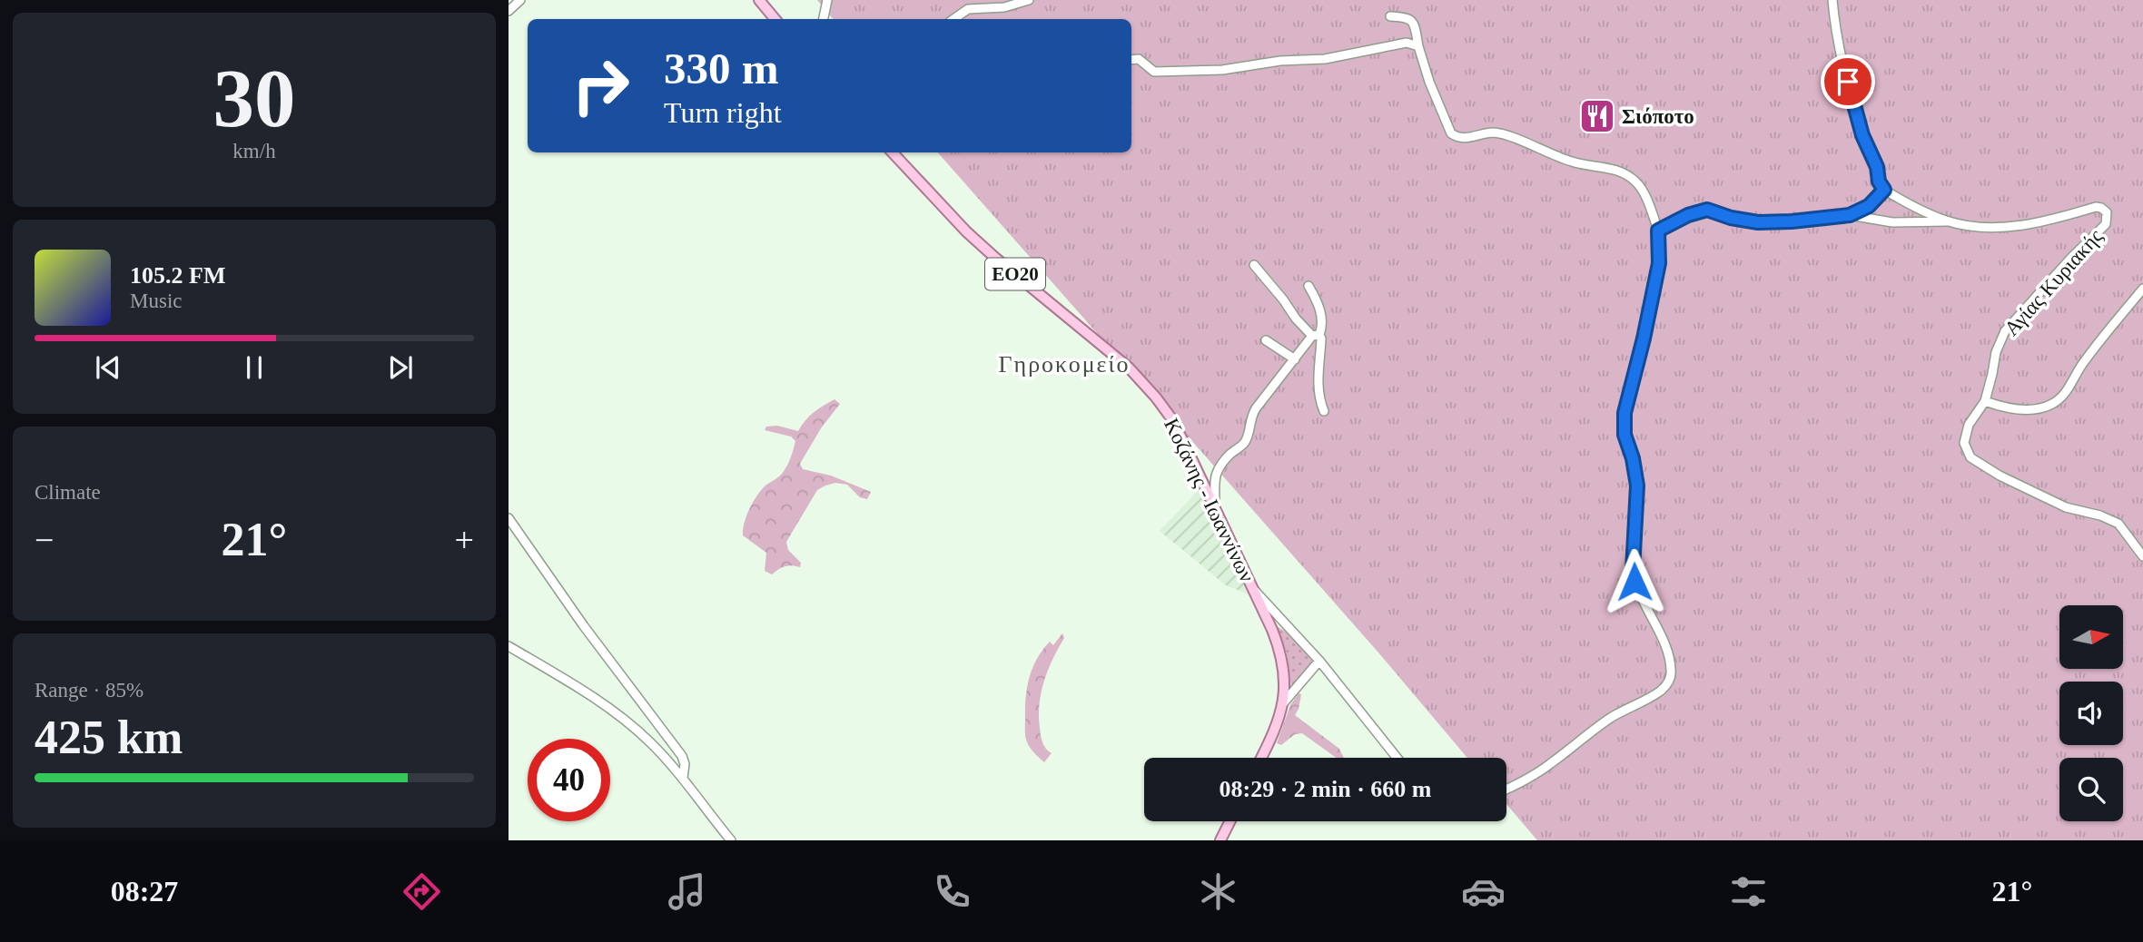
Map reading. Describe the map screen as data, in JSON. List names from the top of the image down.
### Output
{
  "streets": {
    "main road": ["ΕΟ20", "Κοζάνης - Ιωαννίνων"],
    "street": ["Αγίας Κυριακής"]
  },
  "districts": ["Γηροκομείο"],
  "places": {
    "restaurant": ["Σιόποτο"]
  },
  "north": "right",
  "page": {
    "tile": [
      ["30", "km/h"],
      "Climate",
      ["Range · 85%", "425 km"]
    ],
    "turn": ["330 m", "Turn right"],
    "song": ["105.2 FM", "Music"],
    "heat": ["−", "21°", "+"],
    "limit": "40",
    "trip": "08:29 · 2 min · 660 m",
    "tabs": ["08:27", "21°"]
  }
}
